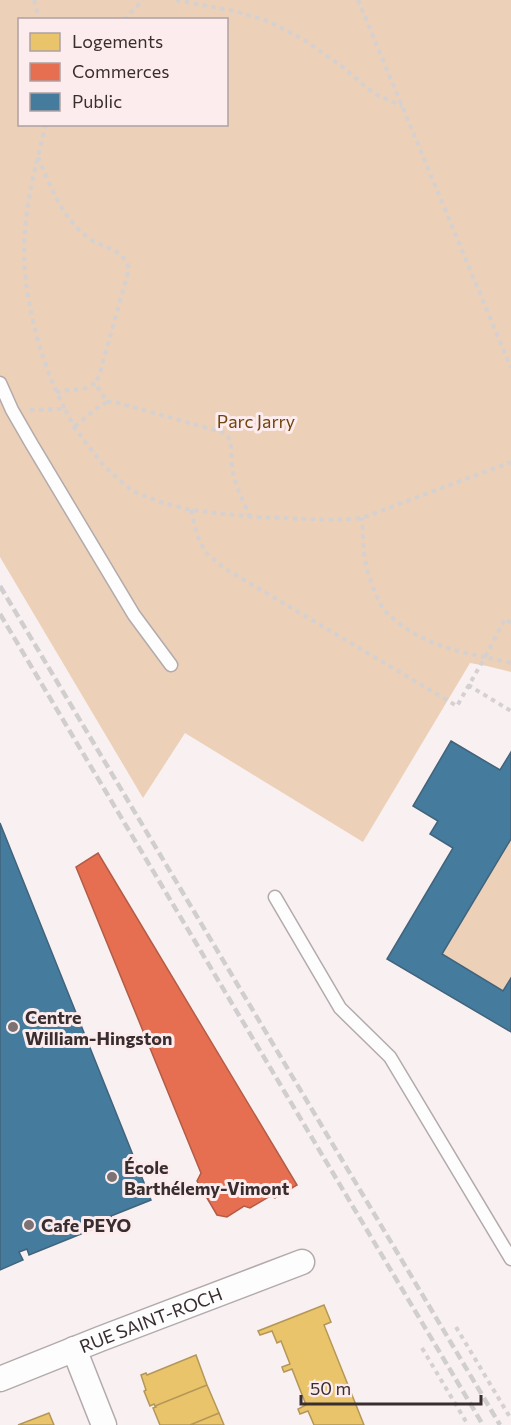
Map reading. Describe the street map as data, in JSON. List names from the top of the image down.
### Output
{
  "streets": {
    "street": ["RUE SAINT-ROCH"]
  },
  "parks": ["Parc Jarry"],
  "places": ["Centre William-Hingston", "École Barthélemy-Vimont", "Cafe PEYO"],
  "legend": ["Logements", "Commerces", "Public"],
  "scale_bar": "50 m"
}
